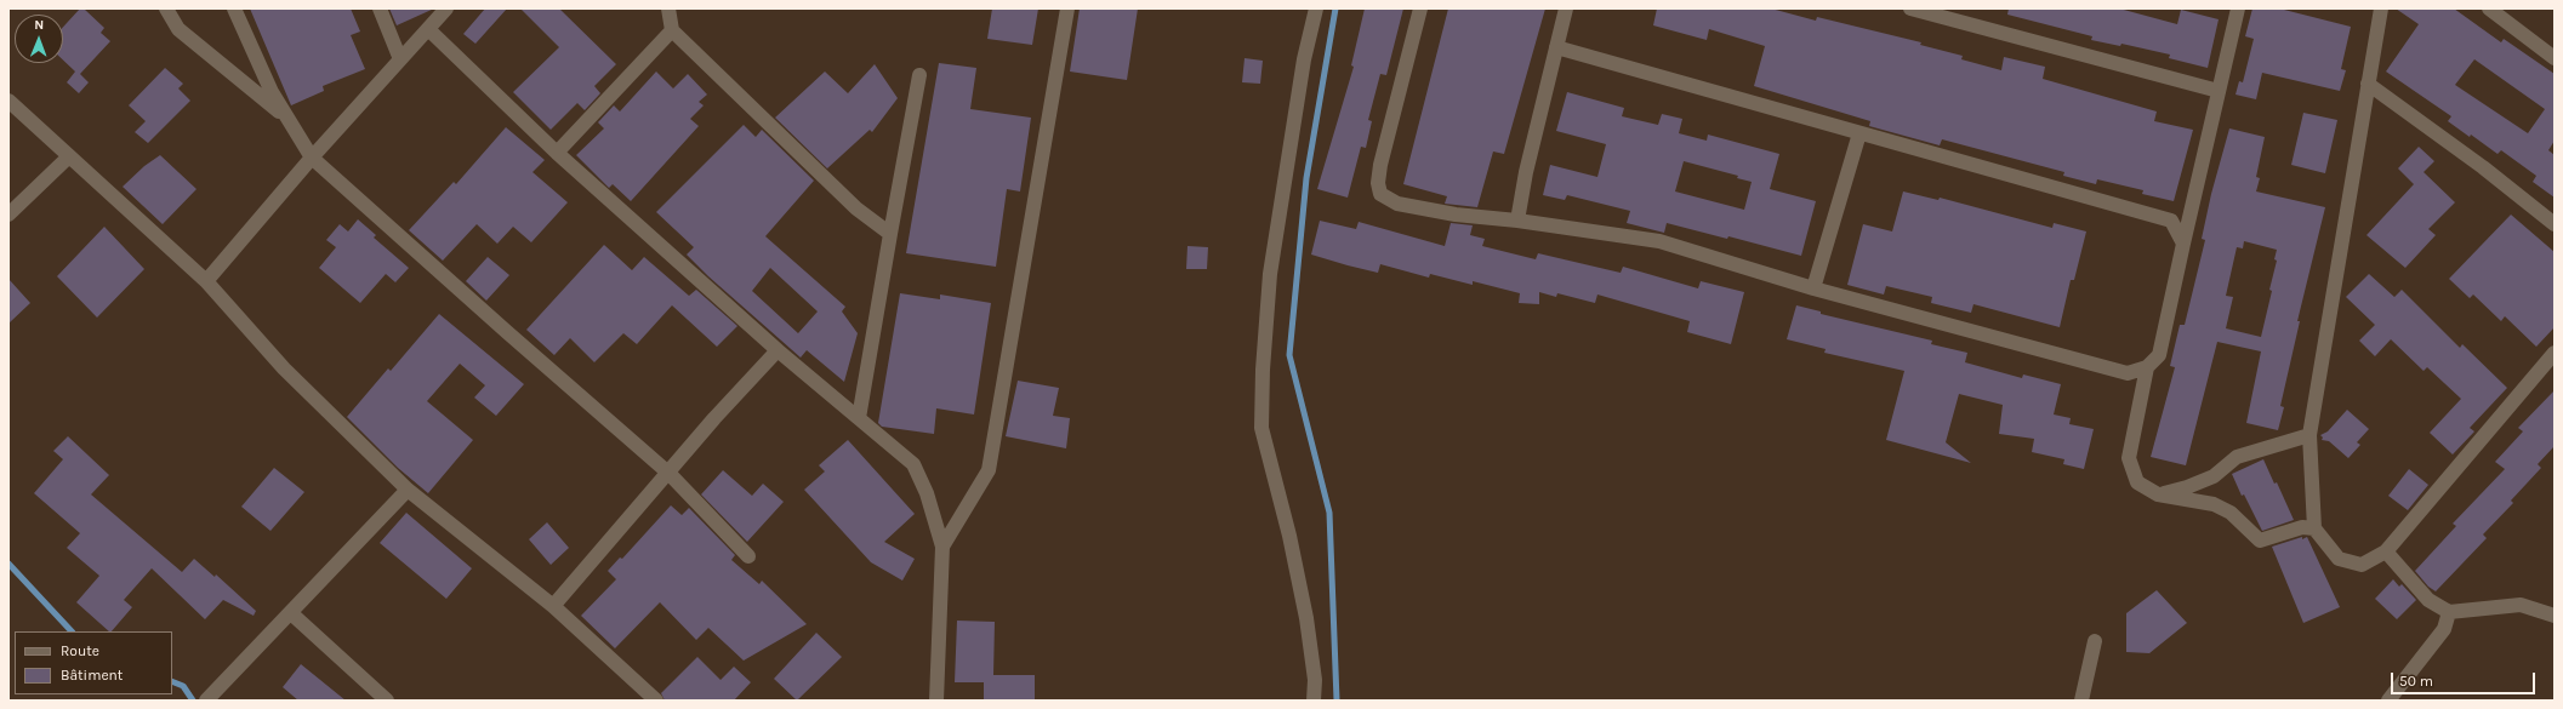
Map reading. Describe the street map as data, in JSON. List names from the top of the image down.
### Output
{
  "legend": ["Route", "Bâtiment"],
  "scale_bar": "50 m",
  "north": "top"
}
